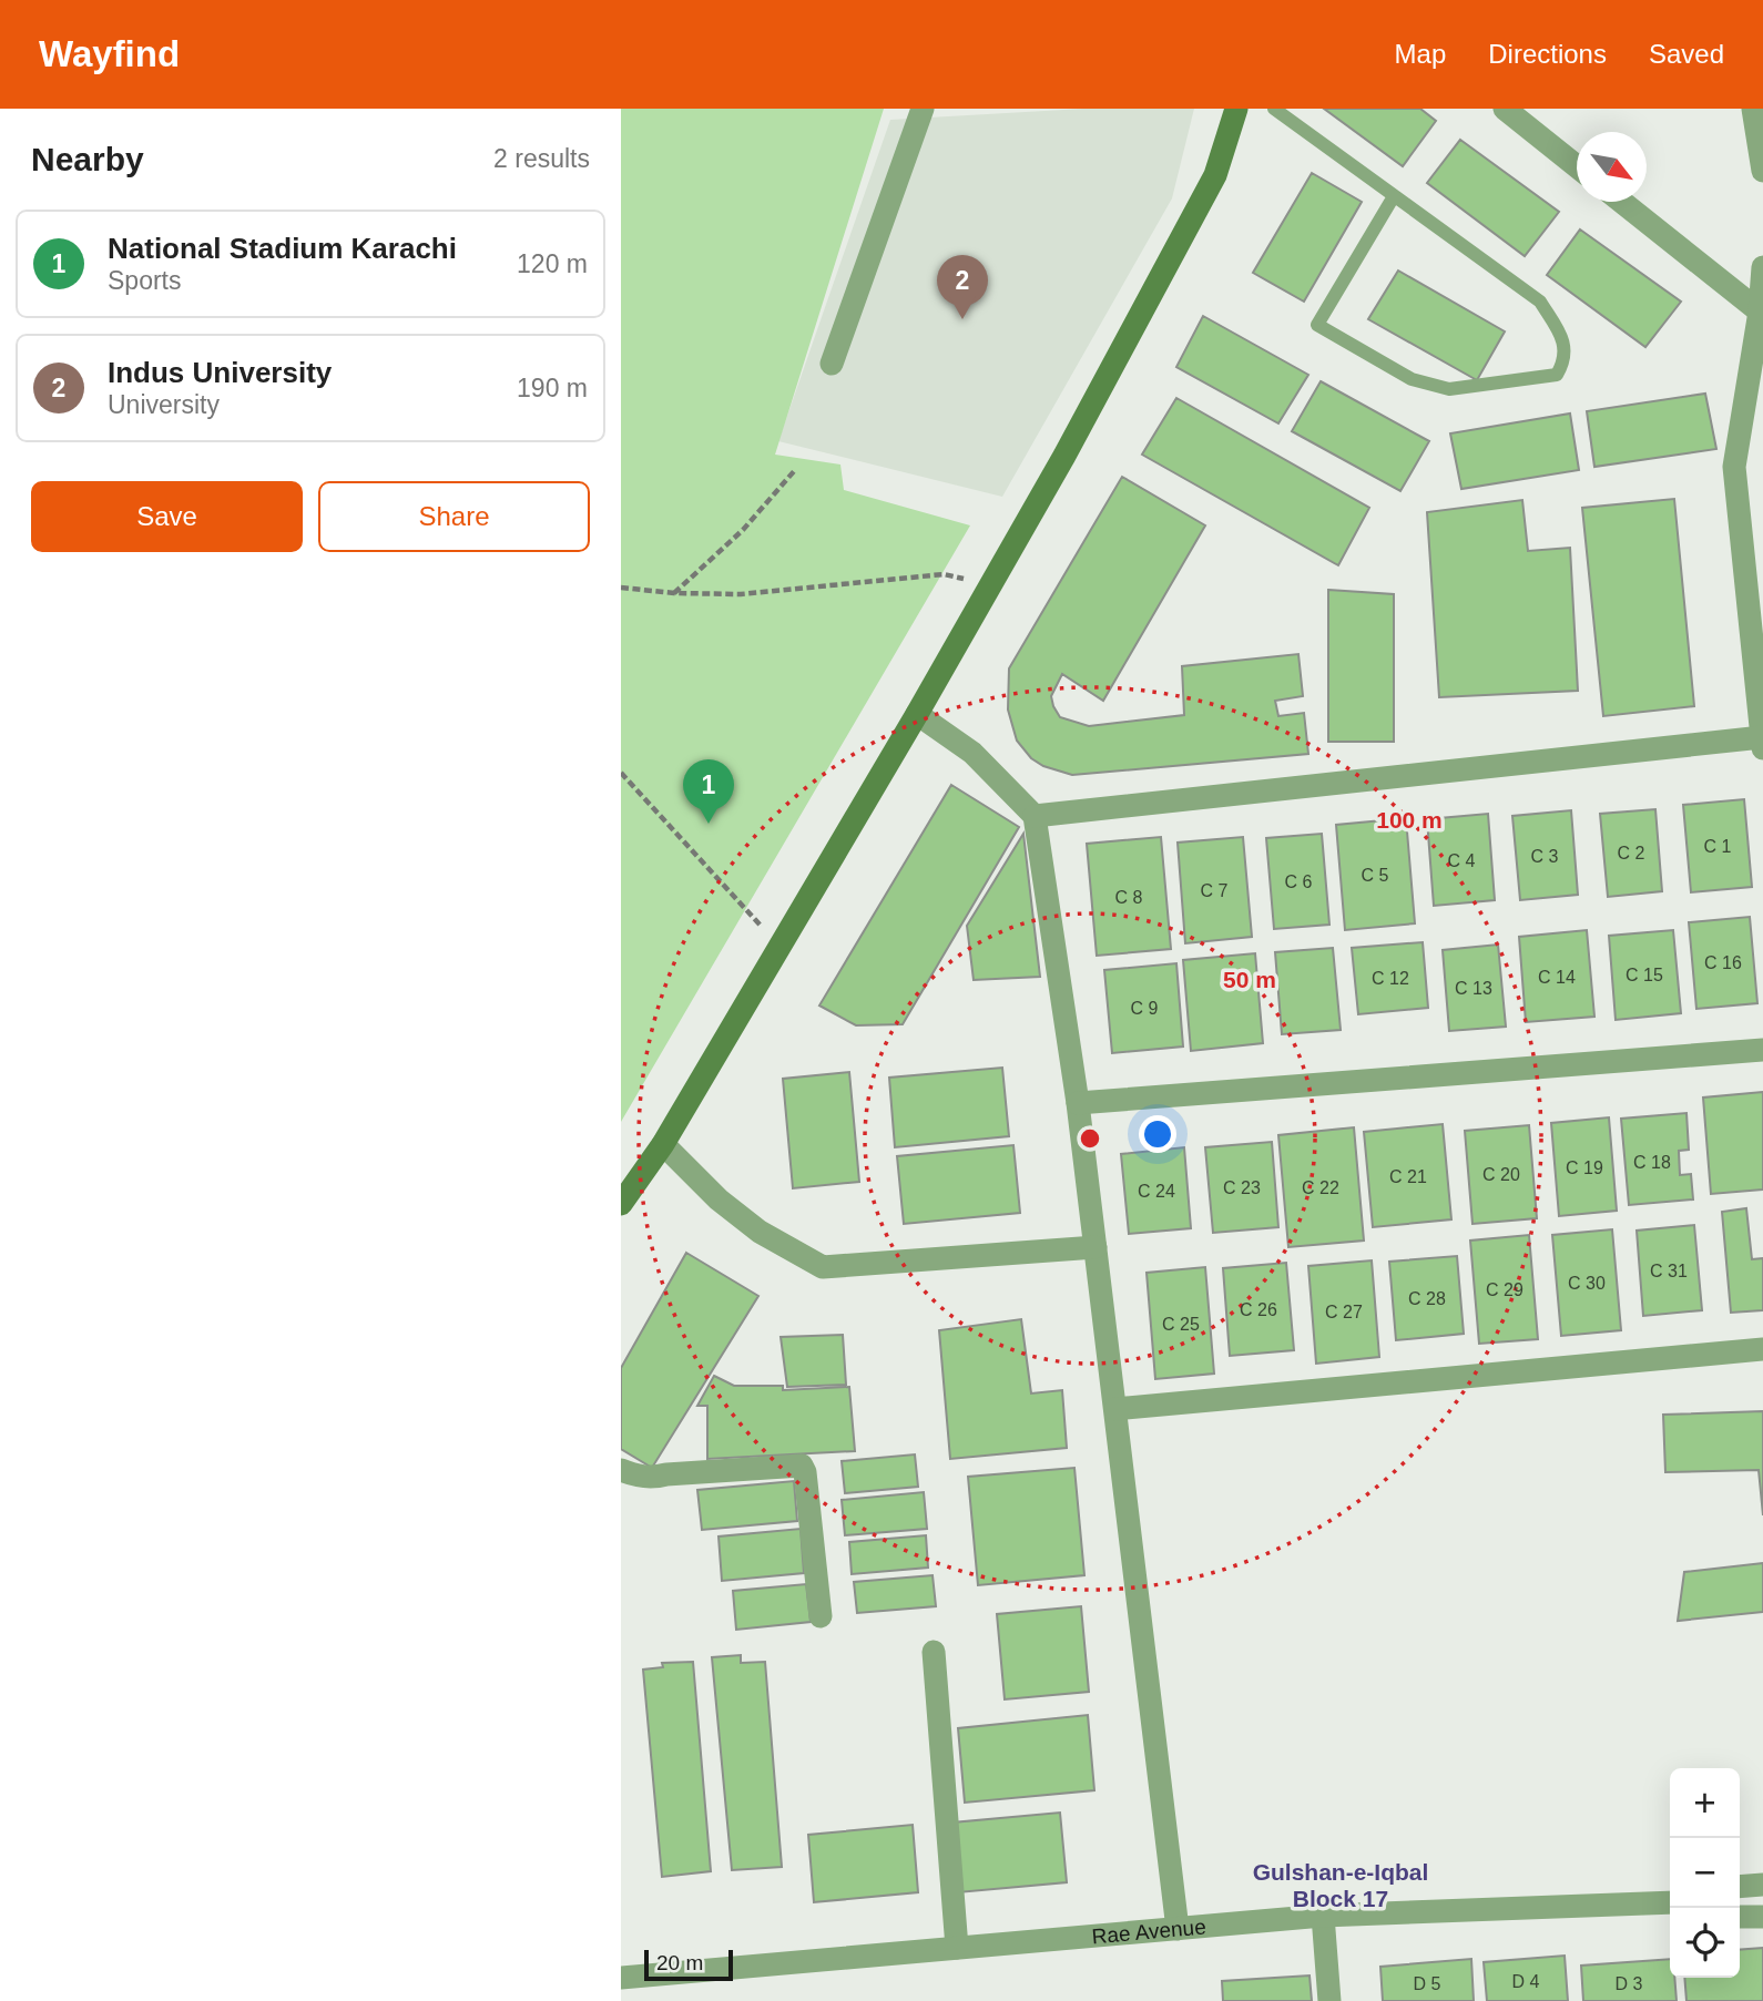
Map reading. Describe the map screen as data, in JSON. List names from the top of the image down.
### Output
{
  "streets": {
    "street": ["Rae Avenue"]
  },
  "districts": ["Gulshan-e-Iqbal Block 17"],
  "house_numbers": [
    "C 1",
    "C 2",
    "C 3",
    "C 4",
    "C 5",
    "C 6",
    "C 7",
    "C 8",
    "C 16",
    "C 15",
    "C 14",
    "C 12",
    "C 13",
    "C 9",
    "C 18",
    "C 19",
    "C 20",
    "C 21",
    "C 23",
    "C 22",
    "C 24",
    "C 31",
    "C 30",
    "C 29",
    "C 28",
    "C 26",
    "C 27",
    "C 25",
    "D 4",
    "D 5",
    "D 3"
  ],
  "scale_bar": "20 m",
  "north": "bottom right",
  "page": {
    "header": "Wayfind",
    "nav": ["Map", "Directions", "Saved"],
    "heading": ["Nearby", "2 results"],
    "list": [
      {
        "mark": "1",
        "name": "National Stadium Karachi",
        "note": "Sports",
        "value": "120 m"
      },
      {
        "mark": "2",
        "name": "Indus University",
        "note": "University",
        "value": "190 m"
      }
    ],
    "pins": ["2", "1"],
    "buttons": ["Save", "Share"],
    "map_buttons": ["+", "−"],
    "scale": "20 m"
  },
  "rings": ["100 m", "50 m"]
}
